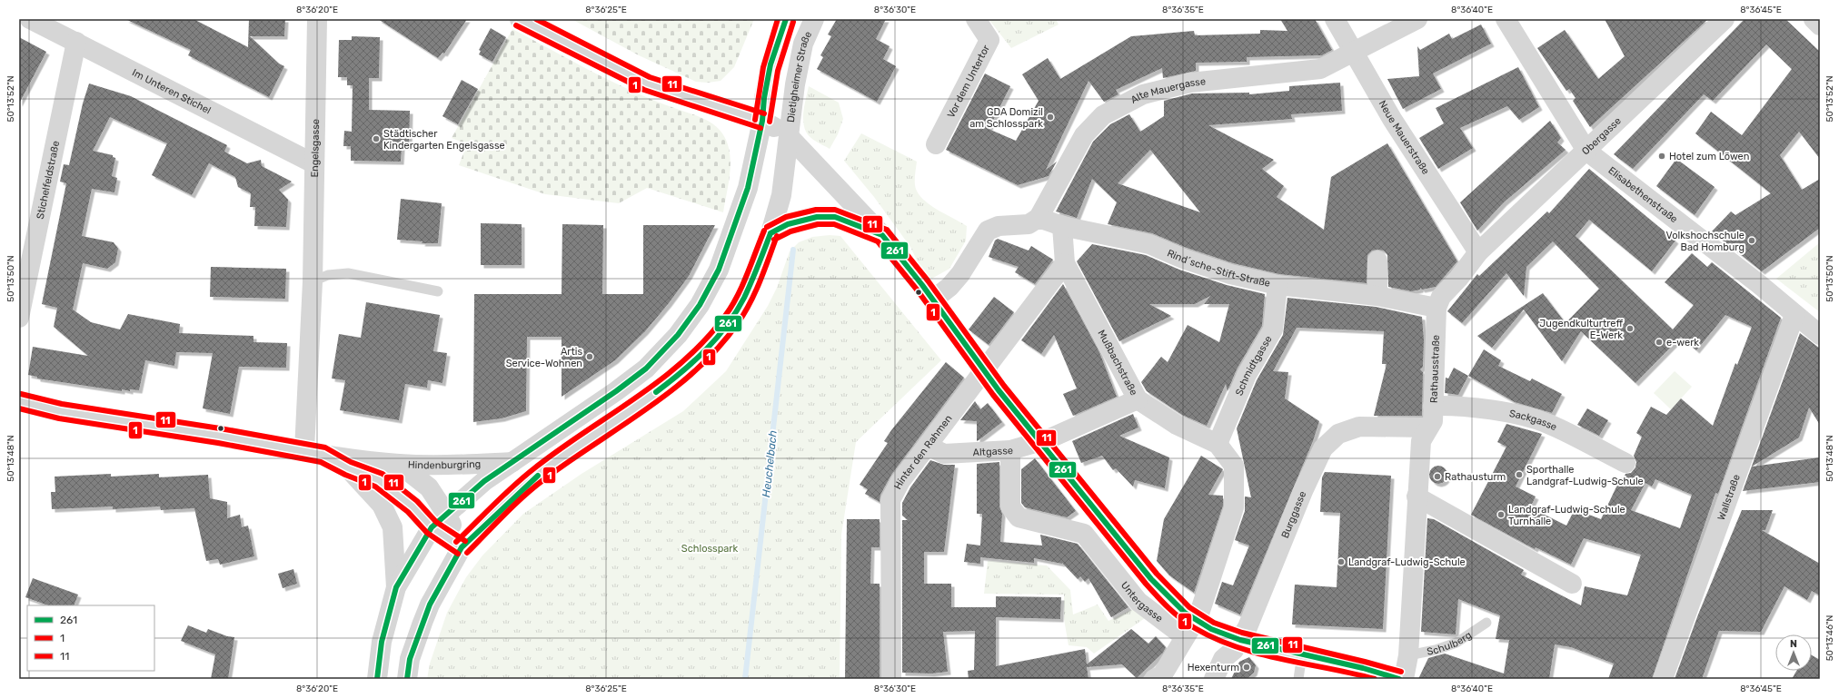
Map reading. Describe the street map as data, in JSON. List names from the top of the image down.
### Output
{
  "streets": {
    "street": [
      "Dietigheimer Straße",
      "Vor dem Untertor",
      "Im Unteren Stichel",
      "Alte Mauergasse",
      "Obergasse",
      "Neue Mauerstraße",
      "Engelsgasse",
      "Stichelfeldstraße",
      "Elisabethenstraße",
      "Rind´sche-Stift-Straße",
      "Mußbachstraße",
      "Schmidtgasse",
      "Rathausstraße",
      "Sackgasse",
      "Altgasse",
      "Hinter den Rahmen",
      "Hindenburgring",
      "Wallstraße",
      "Burggasse",
      "Untergasse"
    ],
    "lane": ["Schulberg"]
  },
  "crossings": [
    ["Im Unteren Stichel", "Engelsgasse"],
    ["Im Unteren Stichel", "Stichelfeldstraße"],
    ["Alte Mauergasse", "Neue Mauerstraße"],
    ["Obergasse", "Neue Mauerstraße"],
    ["Obergasse", "Elisabethenstraße"],
    ["Obergasse", "Rathausstraße"],
    ["Neue Mauerstraße", "Rathausstraße"],
    ["Elisabethenstraße", "Wallstraße"],
    ["Rind´sche-Stift-Straße", "Mußbachstraße"],
    ["Rind´sche-Stift-Straße", "Schmidtgasse"],
    ["Rind´sche-Stift-Straße", "Rathausstraße"],
    ["Mußbachstraße", "Schmidtgasse"],
    ["Mußbachstraße", "Altgasse"],
    ["Mußbachstraße", "Hinter den Rahmen"],
    ["Rathausstraße", "Sackgasse"],
    ["Rathausstraße", "Burggasse"],
    ["Rathausstraße", "Schulberg"],
    ["Altgasse", "Hinter den Rahmen"],
    ["Altgasse", "Untergasse"]
  ],
  "water": ["Heuchelbach"],
  "parks": ["Schlosspark"],
  "places": [
    "GDA Domizil am Schlosspark",
    "Städtischer Kindergarten Engelsgasse",
    "Hotel zum Löwen",
    "Volkshochschule Bad Homburg",
    "Jugendkulturtreff E-Werk",
    "e-werk",
    "Artis Service-Wohnen",
    "Sporthalle Landgraf-Ludwig-Schule",
    "Rathausturm",
    "Landgraf-Ludwig-Schule Turnhalle",
    "Landgraf-Ludwig-Schule",
    "Hexenturm"
  ],
  "lines": ["transit line 261", "transit line 11", "transit line 1"],
  "legend": ["261", "1", "11"],
  "north": "top",
  "coordinates": [
    "8°36'20\"E",
    "8°36'25\"E",
    "8°36'30\"E",
    "8°36'35\"E",
    "8°36'40\"E",
    "8°36'45\"E",
    "50°13'52\"N",
    "50°13'50\"N",
    "50°13'48\"N",
    "50°13'46\"N"
  ]
}
